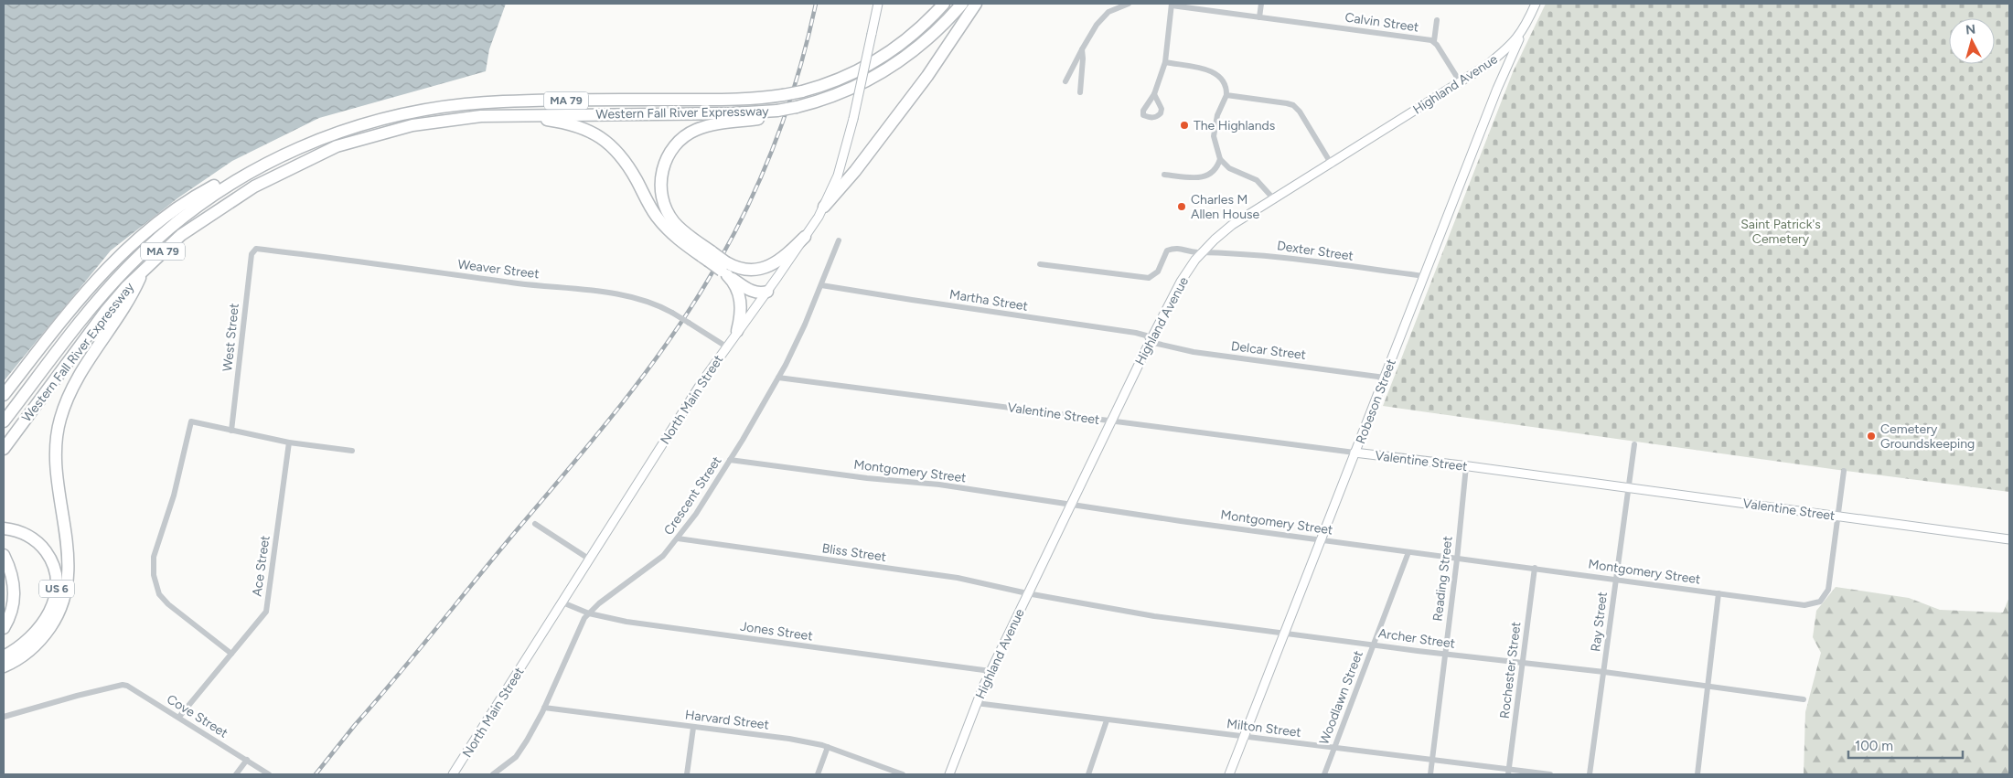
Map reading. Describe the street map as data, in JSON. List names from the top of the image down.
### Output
{
  "streets": {
    "highway": ["MA 79", "Western Fall River Expressway", "US 6"],
    "main road": [
      "Highland Avenue",
      "North Main Street",
      "Robeson Street",
      "Valentine Street"
    ],
    "street": [
      "Calvin Street",
      "Dexter Street",
      "Weaver Street",
      "Martha Street",
      "West Street",
      "Delcar Street",
      "Montgomery Street",
      "Crescent Street",
      "Bliss Street",
      "Ace Street",
      "Reading Street",
      "Ray Street",
      "Jones Street",
      "Archer Street",
      "Rochester Street",
      "Woodlawn Street",
      "Cove Street",
      "Harvard Street",
      "Milton Street"
    ]
  },
  "crossings": [
    ["Calvin Street", "Highland Avenue"],
    ["Highland Avenue", "Dexter Street"],
    ["Highland Avenue", "Martha Street"],
    ["Highland Avenue", "Delcar Street"],
    ["Highland Avenue", "Robeson Street"],
    ["Highland Avenue", "Valentine Street"],
    ["Highland Avenue", "Montgomery Street"],
    ["Highland Avenue", "Bliss Street"],
    ["Highland Avenue", "Jones Street"],
    ["Highland Avenue", "Archer Street"],
    ["Highland Avenue", "Milton Street"],
    ["Dexter Street", "Robeson Street"],
    ["Weaver Street", "West Street"],
    ["Weaver Street", "North Main Street"],
    ["Martha Street", "Delcar Street"],
    ["Martha Street", "Crescent Street"],
    ["Delcar Street", "Robeson Street"],
    ["North Main Street", "Jones Street"],
    ["Robeson Street", "Valentine Street"],
    ["Robeson Street", "Montgomery Street"],
    ["Robeson Street", "Archer Street"],
    ["Robeson Street", "Milton Street"],
    ["Valentine Street", "Montgomery Street"],
    ["Valentine Street", "Crescent Street"],
    ["Valentine Street", "Reading Street"],
    ["Valentine Street", "Ray Street"],
    ["Montgomery Street", "Crescent Street"],
    ["Montgomery Street", "Reading Street"],
    ["Montgomery Street", "Ray Street"],
    ["Montgomery Street", "Rochester Street"],
    ["Montgomery Street", "Woodlawn Street"],
    ["Crescent Street", "Bliss Street"],
    ["Crescent Street", "Jones Street"],
    ["Crescent Street", "Harvard Street"],
    ["Bliss Street", "Archer Street"],
    ["Ace Street", "Cove Street"],
    ["Reading Street", "Archer Street"],
    ["Reading Street", "Milton Street"],
    ["Ray Street", "Archer Street"],
    ["Archer Street", "Rochester Street"],
    ["Archer Street", "Woodlawn Street"],
    ["Rochester Street", "Milton Street"],
    ["Woodlawn Street", "Milton Street"]
  ],
  "parks": ["Saint Patrick's Cemetery"],
  "places": ["The Highlands", "Charles M Allen House", "Cemetery Groundskeeping"],
  "scale_bar": "100 m",
  "north": "top"
}
